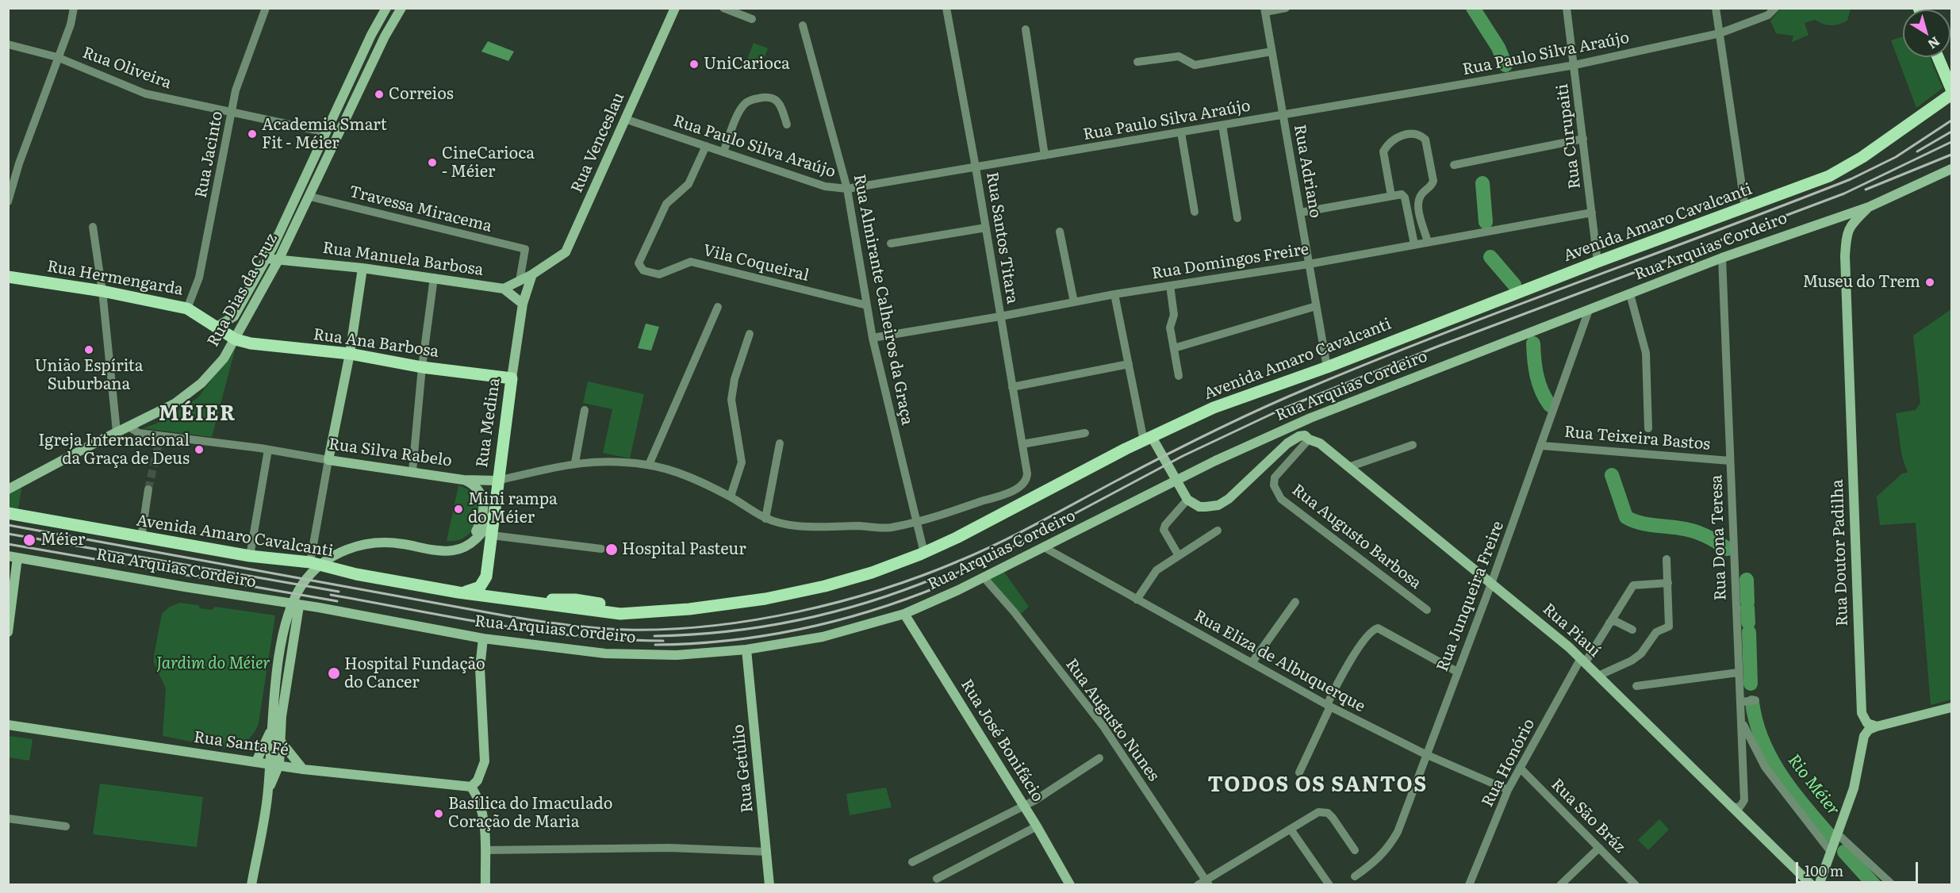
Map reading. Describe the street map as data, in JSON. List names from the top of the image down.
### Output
{
  "streets": {
    "main road": [
      "Avenida Amaro Cavalcanti",
      "Rua Hermengarda",
      "Rua Ana Barbosa",
      "Rua Medina"
    ],
    "street": [
      "Rua Paulo Silva Araújo",
      "Rua Oliveira",
      "Rua Curupaiti",
      "Rua Venceslau",
      "Rua Jacinto",
      "Rua Adriano",
      "Travessa Miracema",
      "Rua Santos Titara",
      "Rua Arquias Cordeiro",
      "Rua Manuela Barbosa",
      "Rua Domingos Freire",
      "Vila Coqueiral",
      "Rua Dias da Cruz",
      "Rua Almirante Calheiros da Graça",
      "Rua Teixeira Bastos",
      "Rua Silva Rabelo",
      "Rua Augusto Barbosa",
      "Rua Dona Teresa",
      "Rua Doutor Padilha",
      "Rua Junqueira Freire",
      "Rua Piauí",
      "Rua Eliza de Albuquerque",
      "Rua Augusto Nunes",
      "Rua José Bonifácio",
      "Rua Santa Fé",
      "Rua Honório",
      "Rua Getúlio",
      "Rua São Bráz"
    ]
  },
  "crossings": [
    ["Rua Paulo Silva Araújo", "Rua Curupaiti"],
    ["Rua Paulo Silva Araújo", "Rua Venceslau"],
    ["Rua Paulo Silva Araújo", "Rua Adriano"],
    ["Rua Paulo Silva Araújo", "Rua Santos Titara"],
    ["Rua Paulo Silva Araújo", "Vila Coqueiral"],
    ["Rua Paulo Silva Araújo", "Rua Almirante Calheiros da Graça"],
    ["Rua Oliveira", "Rua Jacinto"],
    ["Rua Oliveira", "Rua Dias da Cruz"],
    ["Rua Curupaiti", "Avenida Amaro Cavalcanti"],
    ["Rua Curupaiti", "Rua Domingos Freire"],
    ["Rua Venceslau", "Rua Manuela Barbosa"],
    ["Rua Venceslau", "Rua Medina"],
    ["Rua Jacinto", "Rua Hermengarda"],
    ["Rua Adriano", "Avenida Amaro Cavalcanti"],
    ["Rua Adriano", "Rua Domingos Freire"],
    ["Travessa Miracema", "Rua Manuela Barbosa"],
    ["Travessa Miracema", "Rua Dias da Cruz"],
    ["Avenida Amaro Cavalcanti", "Rua Almirante Calheiros da Graça"],
    ["Rua Santos Titara", "Rua Domingos Freire"],
    ["Rua Santos Titara", "Rua Silva Rabelo"],
    ["Rua Arquias Cordeiro", "Rua Dona Teresa"],
    ["Rua Arquias Cordeiro", "Rua Doutor Padilha"],
    ["Rua Arquias Cordeiro", "Rua Junqueira Freire"],
    ["Rua Arquias Cordeiro", "Rua Eliza de Albuquerque"],
    ["Rua Arquias Cordeiro", "Rua Augusto Nunes"],
    ["Rua Arquias Cordeiro", "Rua José Bonifácio"],
    ["Rua Arquias Cordeiro", "Rua Getúlio"],
    ["Rua Manuela Barbosa", "Rua Dias da Cruz"],
    ["Rua Manuela Barbosa", "Rua Medina"],
    ["Rua Domingos Freire", "Rua Almirante Calheiros da Graça"],
    ["Vila Coqueiral", "Rua Almirante Calheiros da Graça"],
    ["Rua Hermengarda", "Rua Dias da Cruz"],
    ["Rua Hermengarda", "Rua Ana Barbosa"],
    ["Rua Dias da Cruz", "Rua Ana Barbosa"],
    ["Rua Dias da Cruz", "Rua Silva Rabelo"],
    ["Rua Almirante Calheiros da Graça", "Rua Silva Rabelo"],
    ["Rua Ana Barbosa", "Rua Medina"],
    ["Rua Medina", "Rua Silva Rabelo"],
    ["Rua Teixeira Bastos", "Rua Dona Teresa"],
    ["Rua Teixeira Bastos", "Rua Junqueira Freire"],
    ["Rua Augusto Barbosa", "Rua Piauí"],
    ["Rua Dona Teresa", "Rua Piauí"],
    ["Rua Junqueira Freire", "Rua Piauí"],
    ["Rua Junqueira Freire", "Rua Eliza de Albuquerque"],
    ["Rua Piauí", "Rua Honório"],
    ["Rua Eliza de Albuquerque", "Rua Honório"],
    ["Rua Honório", "Rua São Bráz"]
  ],
  "districts": ["MÉIER", "TODOS OS SANTOS"],
  "water": ["Rio Méier"],
  "parks": ["Jardim do Méier"],
  "places": [
    "UniCarioca",
    "Correios",
    "Academia Smart Fit - Méier",
    "CineCarioca - Méier",
    "Museu do Trem",
    "União Espírita Suburbana",
    "Igreja Internacional da Graça de Deus",
    "Mini rampa do Méier",
    "Méier",
    "Hospital Pasteur",
    "Hospital Fundação do Cancer",
    "Basílica do Imaculado Coração de Maria"
  ],
  "scale_bar": "100 m",
  "north": "bottom right"
}
